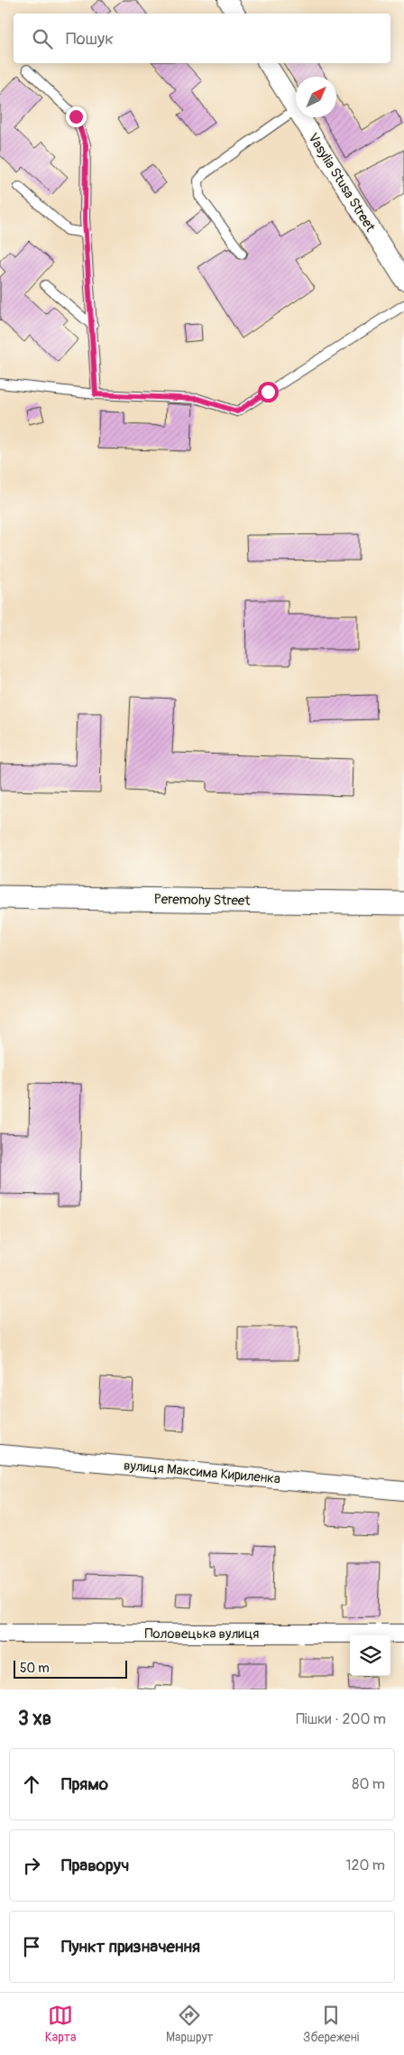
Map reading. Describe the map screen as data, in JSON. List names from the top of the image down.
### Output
{
  "streets": {
    "street": [
      "Vasylia Stusa Street",
      "Peremohy Street",
      "вулиця Максима Кириленка",
      "Половецька вулиця"
    ]
  },
  "scale_bar": "50 m",
  "north": "top right",
  "page": {
    "search": "Пошук",
    "scale": "50 m",
    "heading": ["3 хв", "Пішки · 200 m"],
    "list": [
      ["Прямо", "80 m"],
      ["Праворуч", "120 m"],
      "Пункт призначення"
    ],
    "nav": ["Карта", "Маршрут", "Збережені"]
  }
}
